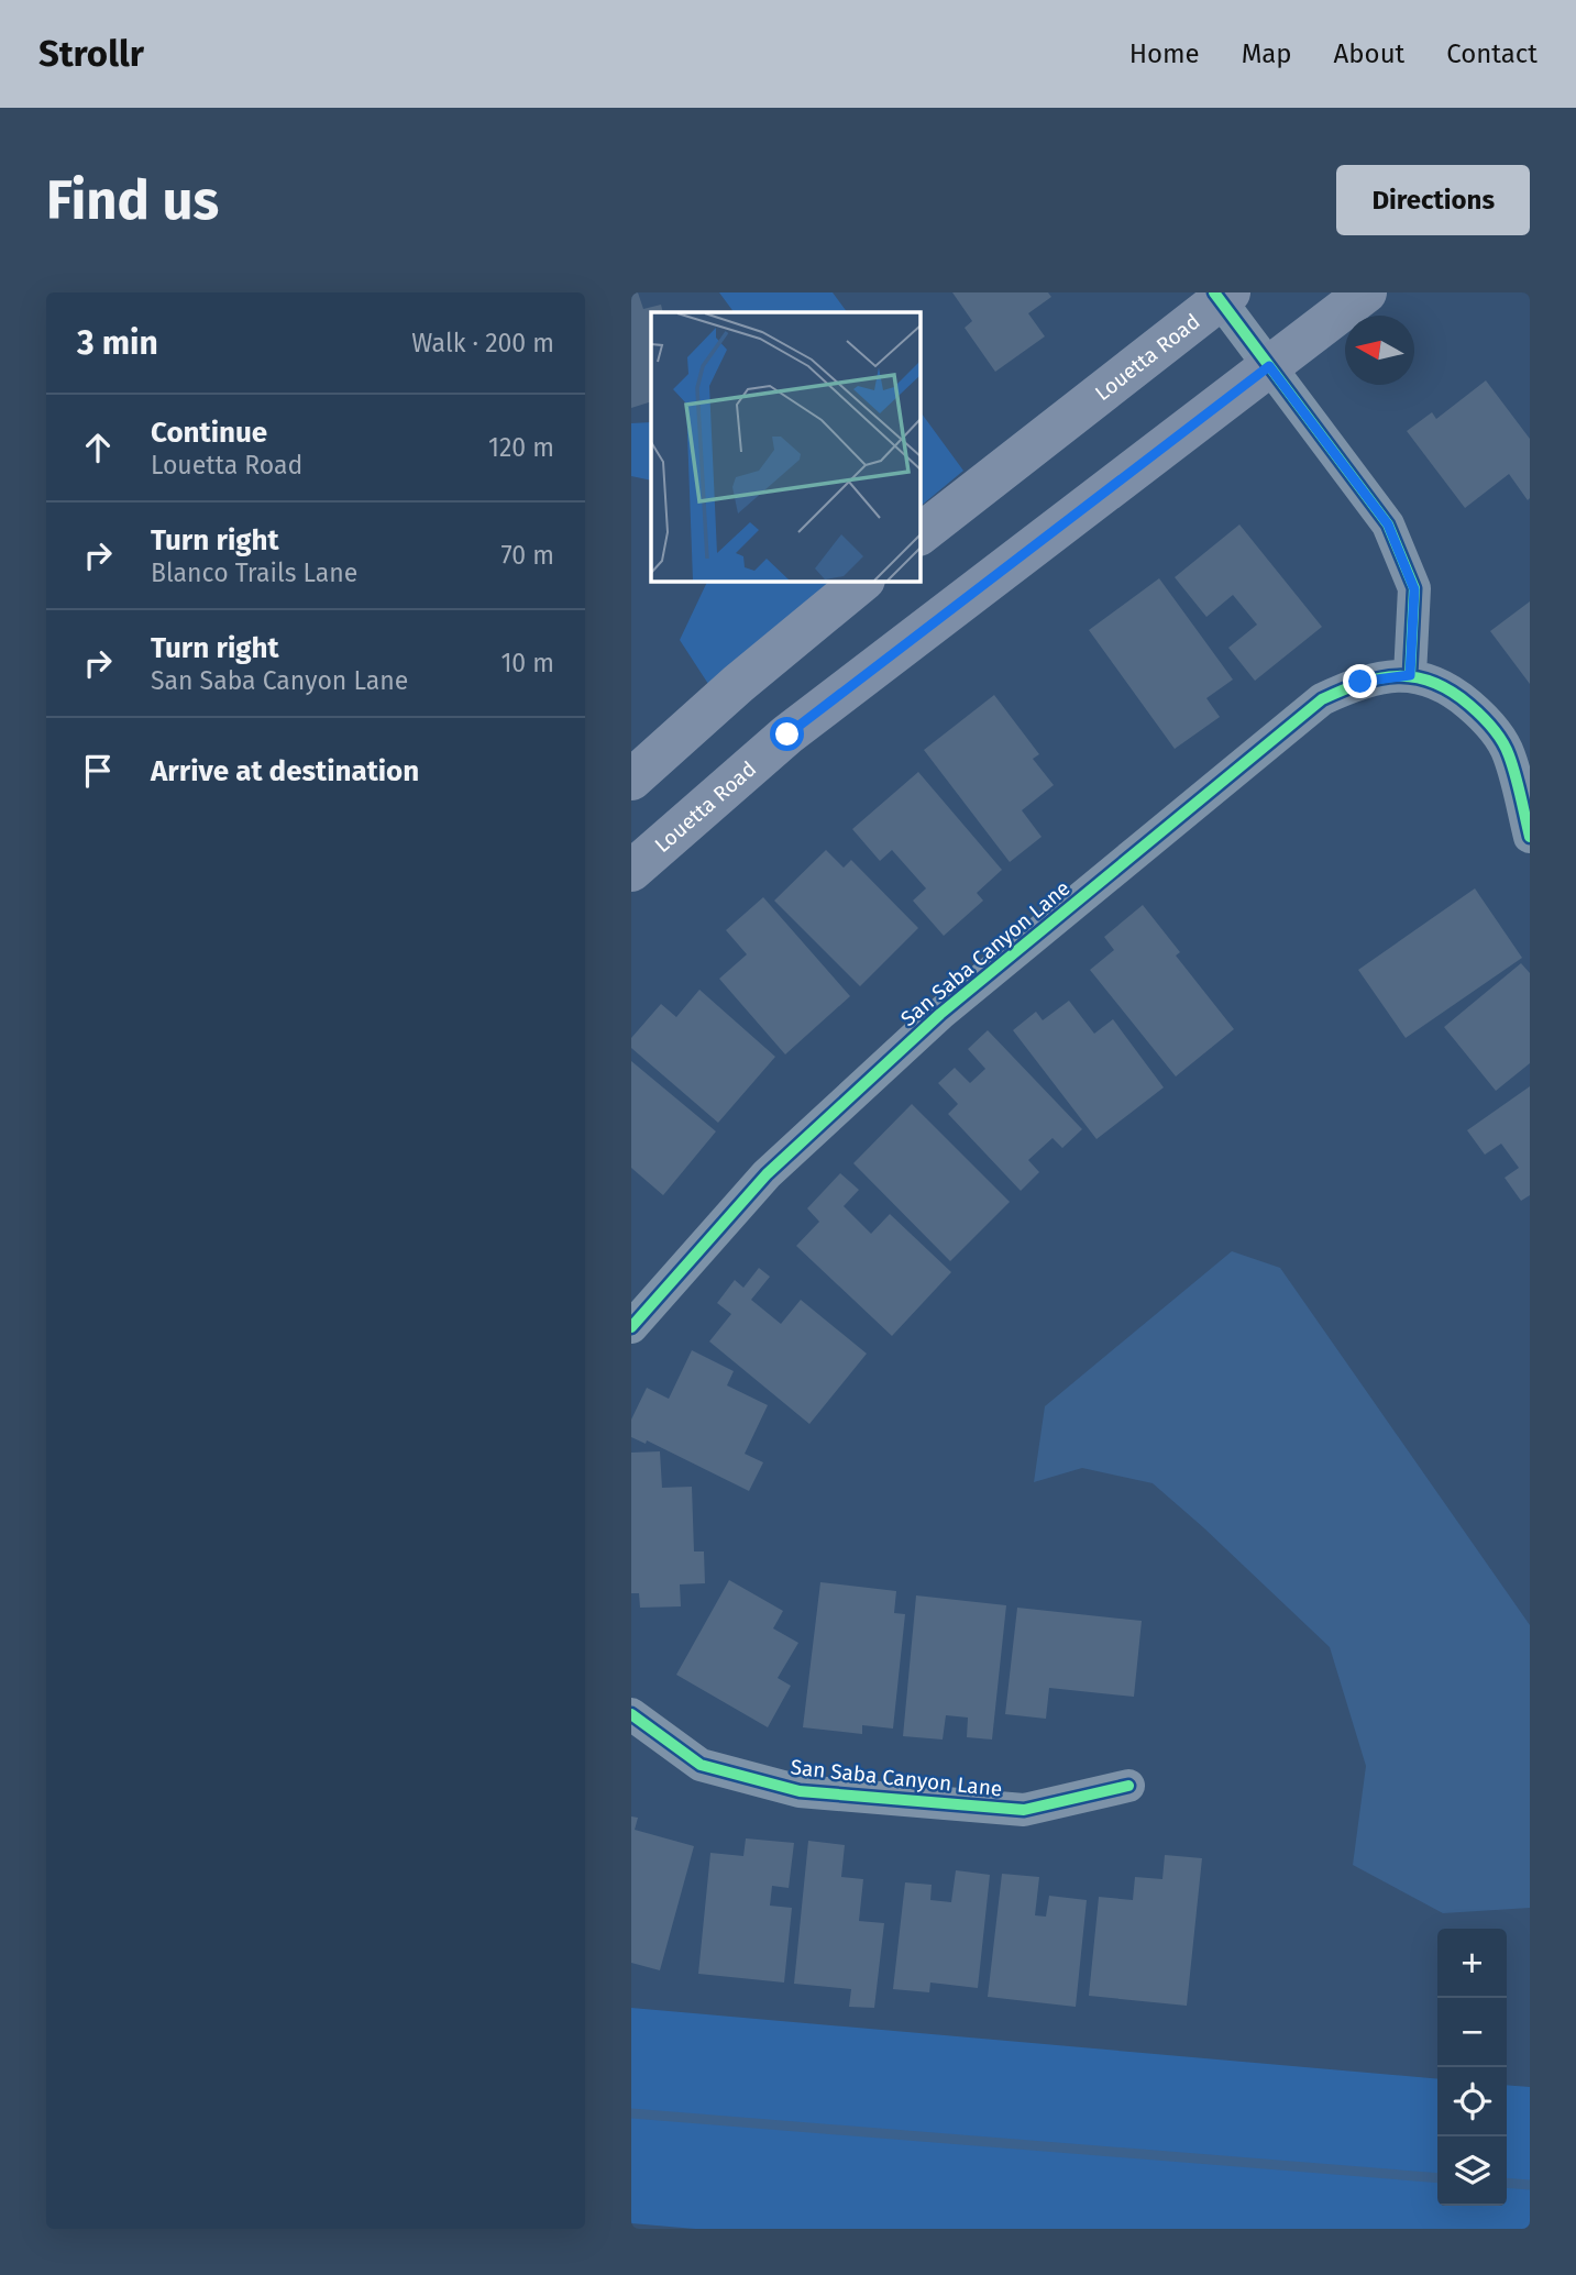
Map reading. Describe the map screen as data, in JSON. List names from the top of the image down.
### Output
{
  "streets": {
    "main road": ["Louetta Road"],
    "street": ["San Saba Canyon Lane"]
  },
  "north": "left",
  "page": {
    "header": "Strollr",
    "nav": [
      "Home",
      "Map",
      "About",
      "Contact"
    ],
    "buttons": "Directions",
    "title": "Find us",
    "heading": ["3 min", "Walk · 200 m"],
    "list": [
      ["Continue", "Louetta Road", "120 m"],
      ["Turn right", "Blanco Trails Lane", "70 m"],
      ["Turn right", "San Saba Canyon Lane", "10 m"],
      "Arrive at destination"
    ],
    "map_buttons": ["+", "−"]
  }
}
